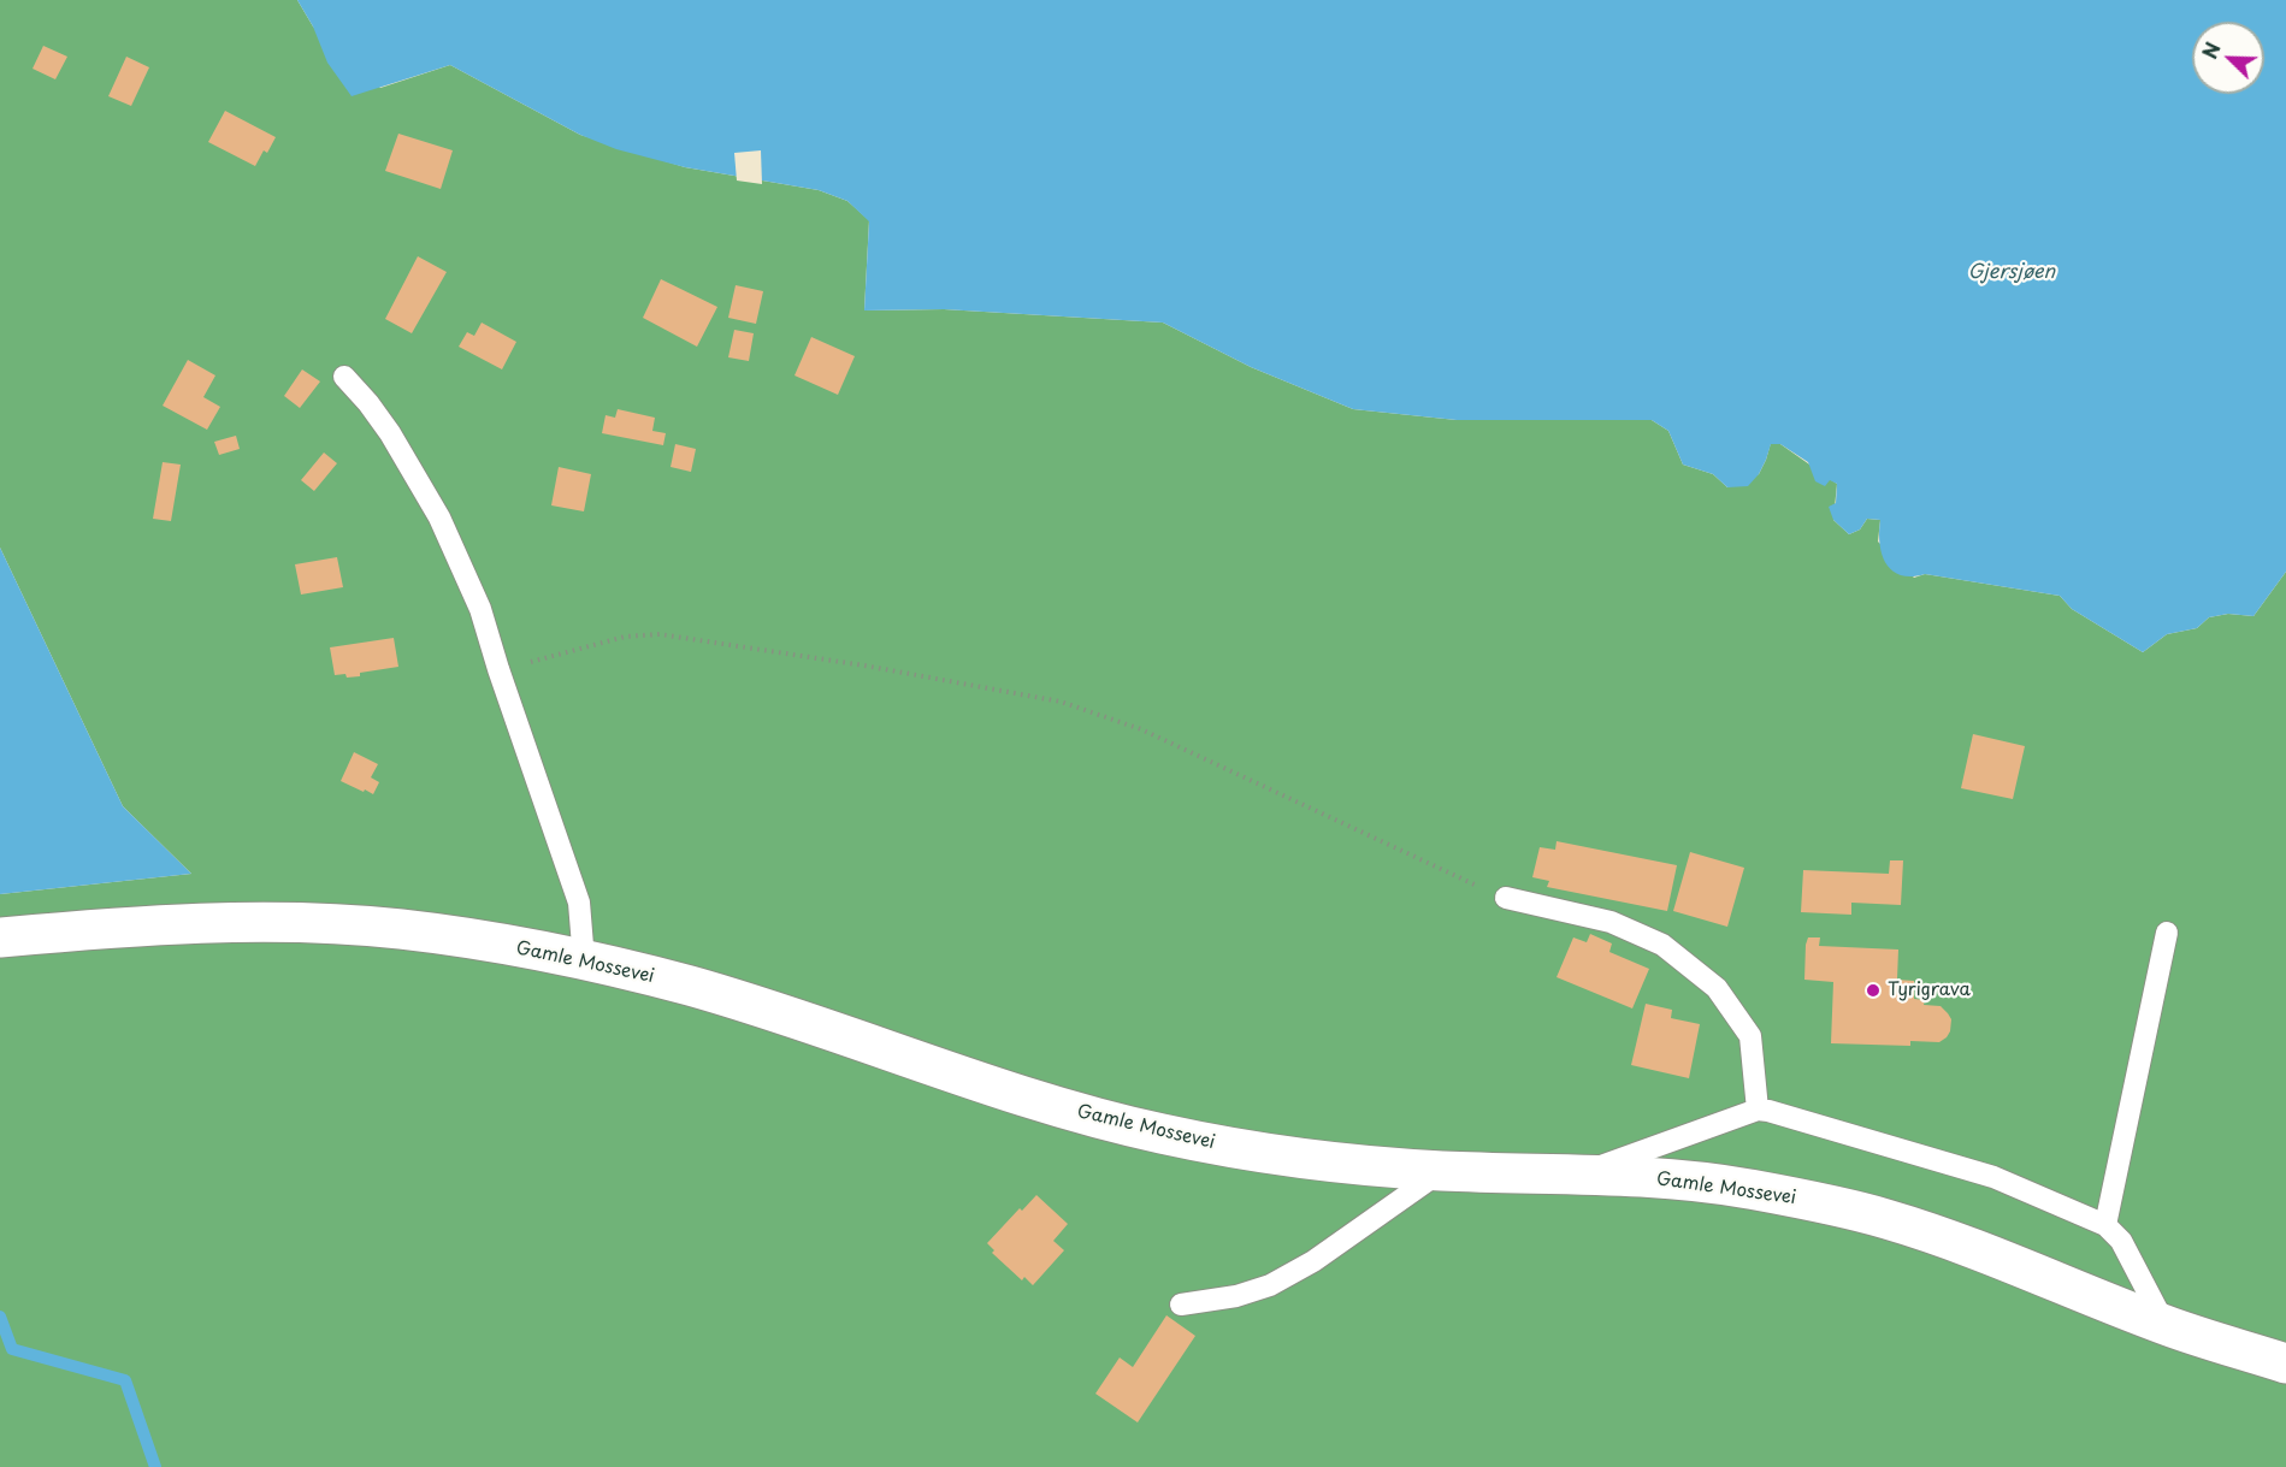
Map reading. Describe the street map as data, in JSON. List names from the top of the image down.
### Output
{
  "streets": {
    "main road": ["Gamle Mossevei"]
  },
  "water": ["Gjersjøen"],
  "places": ["Tyrigrava"],
  "north": "top left"
}
